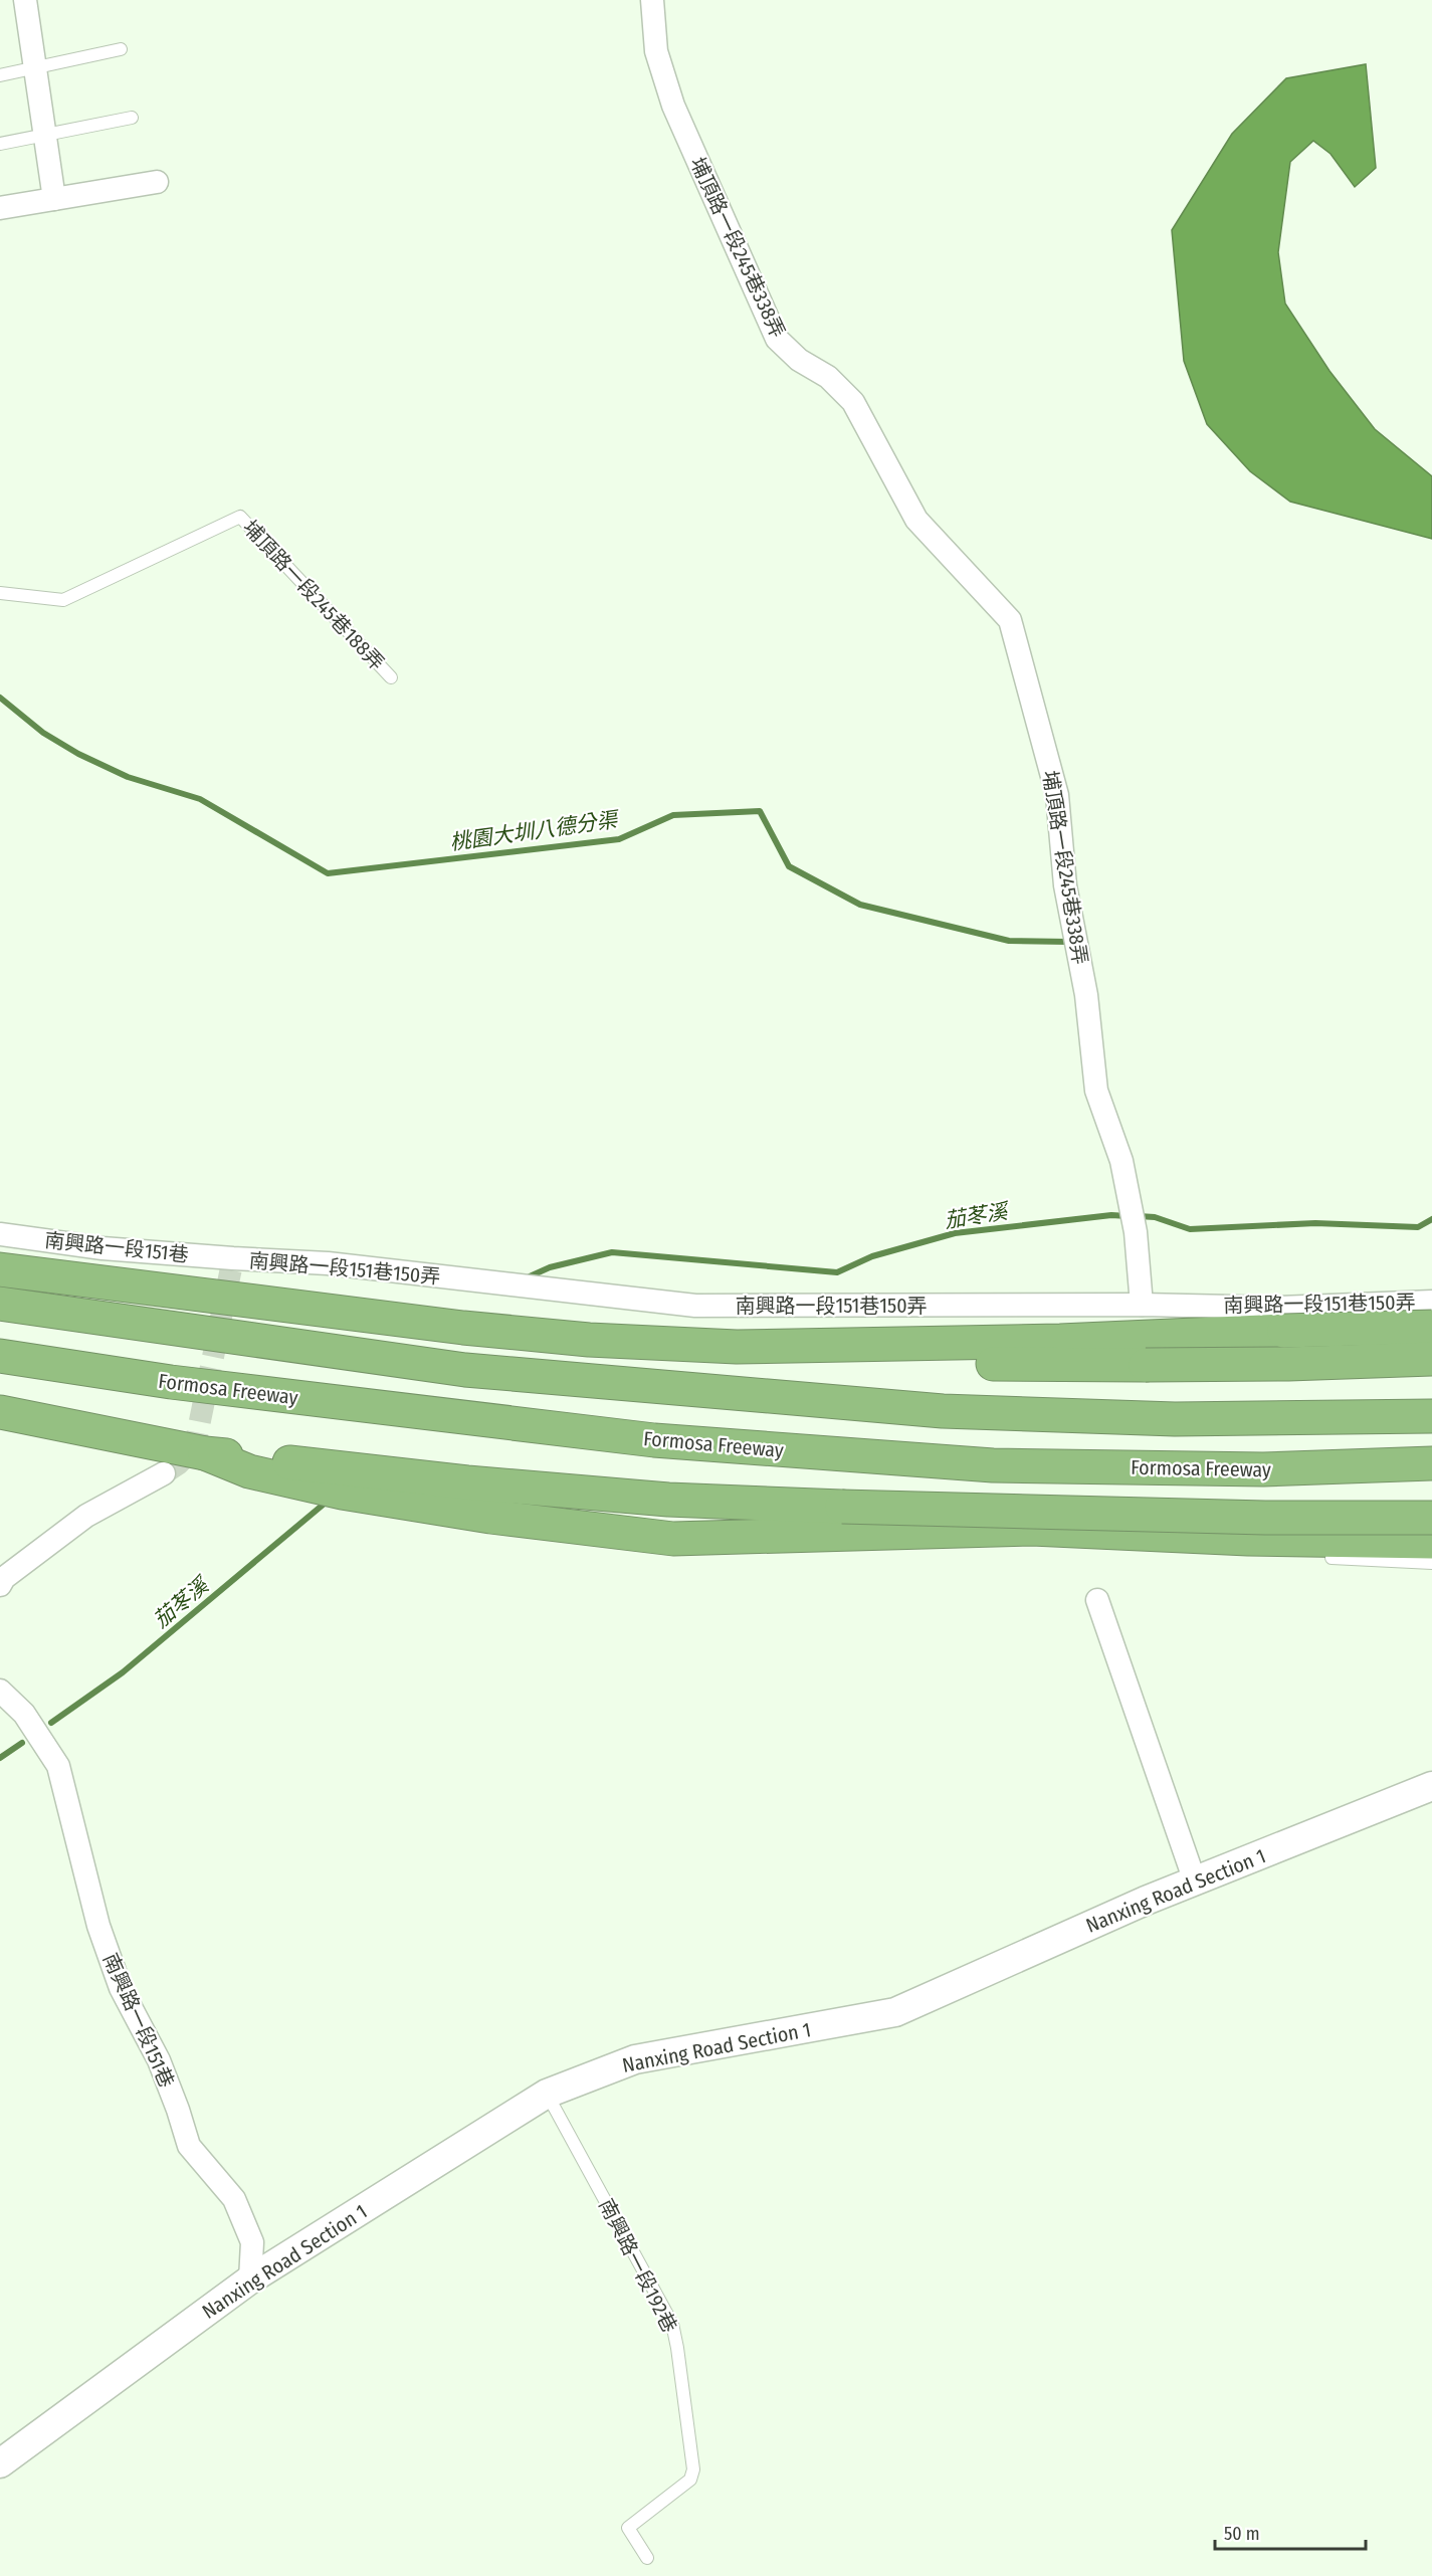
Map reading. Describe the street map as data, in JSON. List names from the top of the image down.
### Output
{
  "streets": {
    "highway": ["Formosa Freeway"],
    "street": [
      "埔頂路一段245巷338弄",
      "南興路一段151巷",
      "南興路一段151巷150弄",
      "Nanxing Road Section 1"
    ],
    "lane": ["埔頂路一段245巷188弄", "南興路一段192巷"]
  },
  "crossings": [
    ["埔頂路一段245巷338弄", "南興路一段151巷150弄"],
    ["南興路一段151巷", "南興路一段151巷150弄"],
    ["南興路一段151巷", "Nanxing Road Section 1"],
    ["Nanxing Road Section 1", "南興路一段192巷"]
  ],
  "water": ["桃園大圳八德分渠", "茄苳溪"],
  "scale_bar": "50 m"
}
